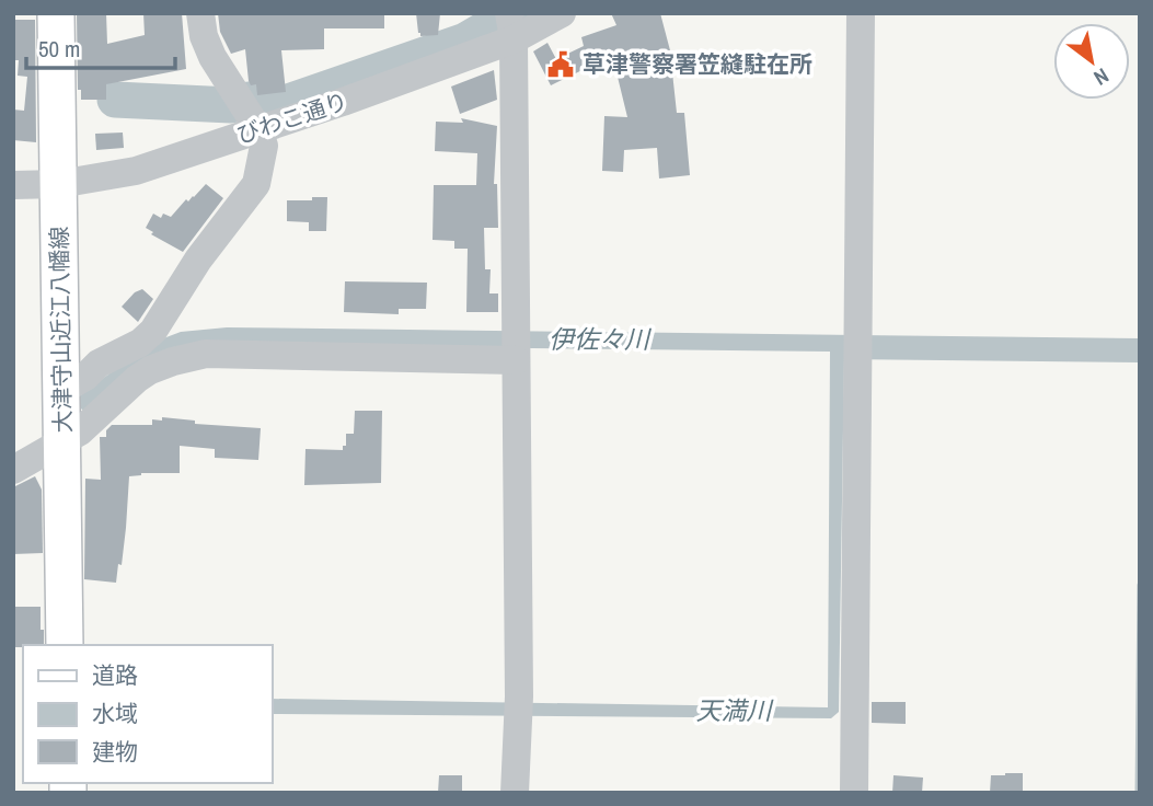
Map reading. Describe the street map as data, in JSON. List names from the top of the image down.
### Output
{
  "streets": {
    "main road": ["大津守山近江八幡線"],
    "street": ["びわこ通り"]
  },
  "crossings": [
    ["びわこ通り", "大津守山近江八幡線"]
  ],
  "water": ["伊佐々川", "天満川"],
  "places": {
    "public building": ["草津警察署笠縫駐在所"]
  },
  "legend": ["道路", "水域", "建物"],
  "scale_bar": "50 m",
  "north": "bottom right"
}
